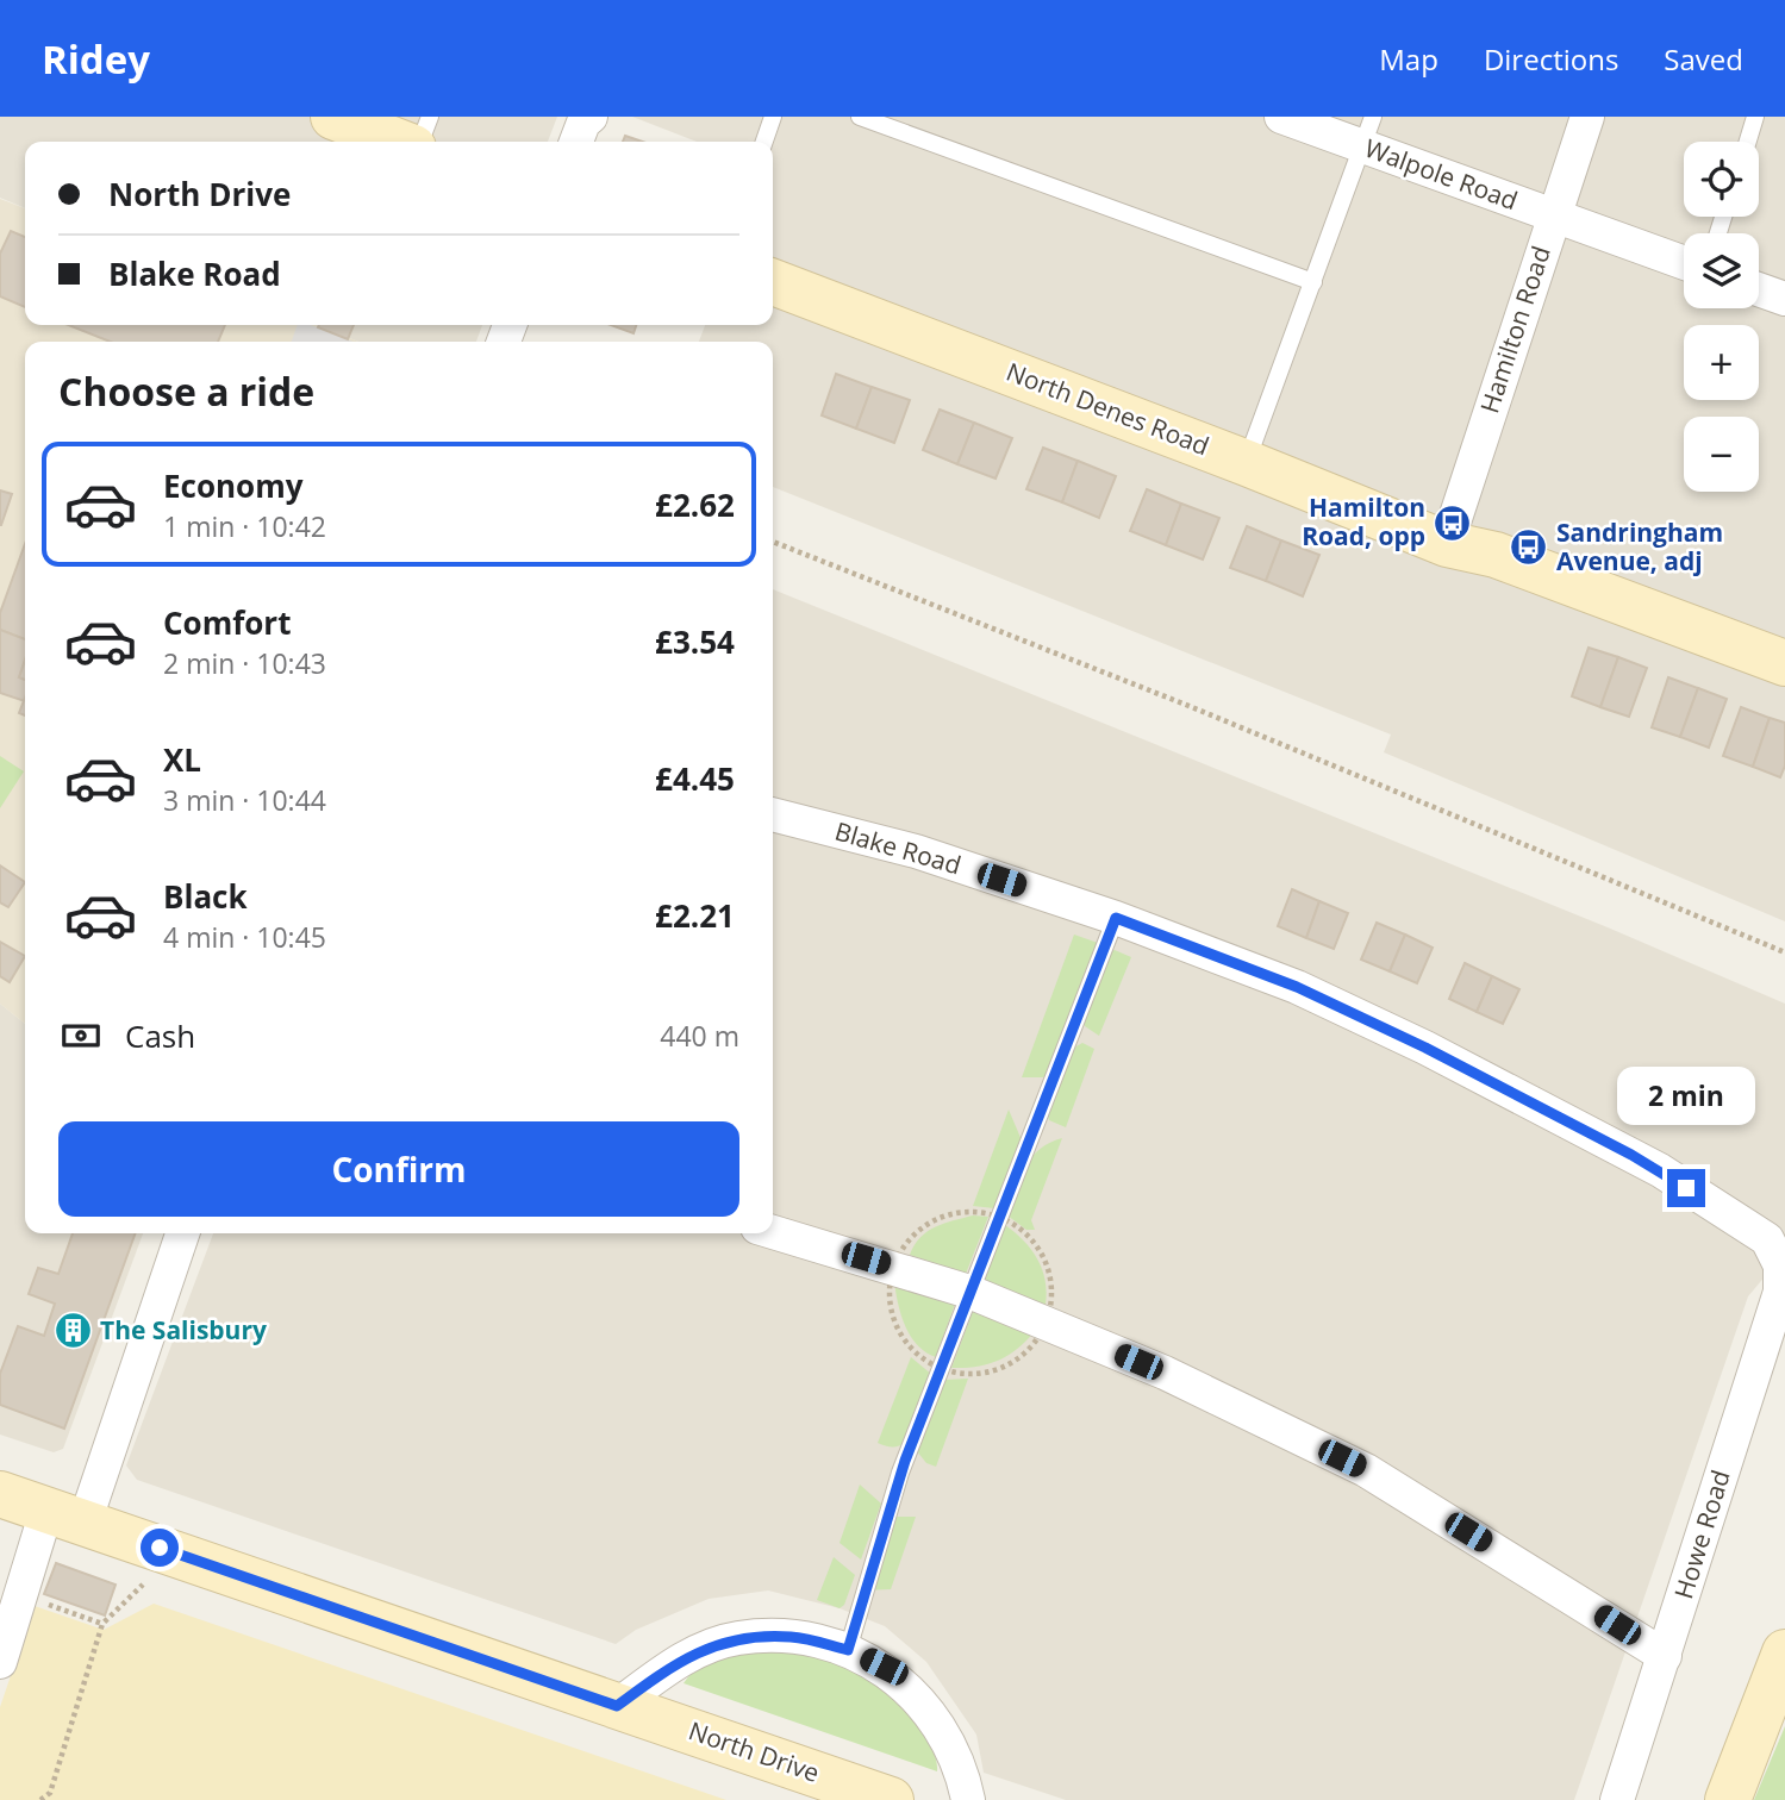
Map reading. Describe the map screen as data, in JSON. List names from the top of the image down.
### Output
{
  "streets": {
    "street": [
      "Walpole Road",
      "Hamilton Road",
      "North Denes Road",
      "Blake Road",
      "Howe Road",
      "North Drive"
    ]
  },
  "crossings": [
    ["Walpole Road", "Hamilton Road"],
    ["Hamilton Road", "North Denes Road"],
    ["Blake Road", "Howe Road"]
  ],
  "places": {
    "bus stop": ["Hamilton Road, opp", "Sandringham Avenue, adj"],
    "building": ["The Salisbury"]
  },
  "page": {
    "header": "Ridey",
    "nav": ["Map", "Directions", "Saved"],
    "map_buttons": ["+", "−"],
    "banner": ["North Drive", "Blake Road"],
    "heading": "Choose a ride",
    "list": [
      {
        "name": "Economy",
        "note": "1 min · 10:42",
        "value": "£2.62"
      },
      {
        "name": "Comfort",
        "note": "2 min · 10:43",
        "value": "£3.54"
      },
      {
        "name": "XL",
        "note": "3 min · 10:44",
        "value": "£4.45"
      },
      {
        "name": "Black",
        "note": "4 min · 10:45",
        "value": "£2.21"
      }
    ],
    "pay": ["Cash", "440 m"],
    "bubble": "2 min",
    "buttons": "Confirm"
  }
}
